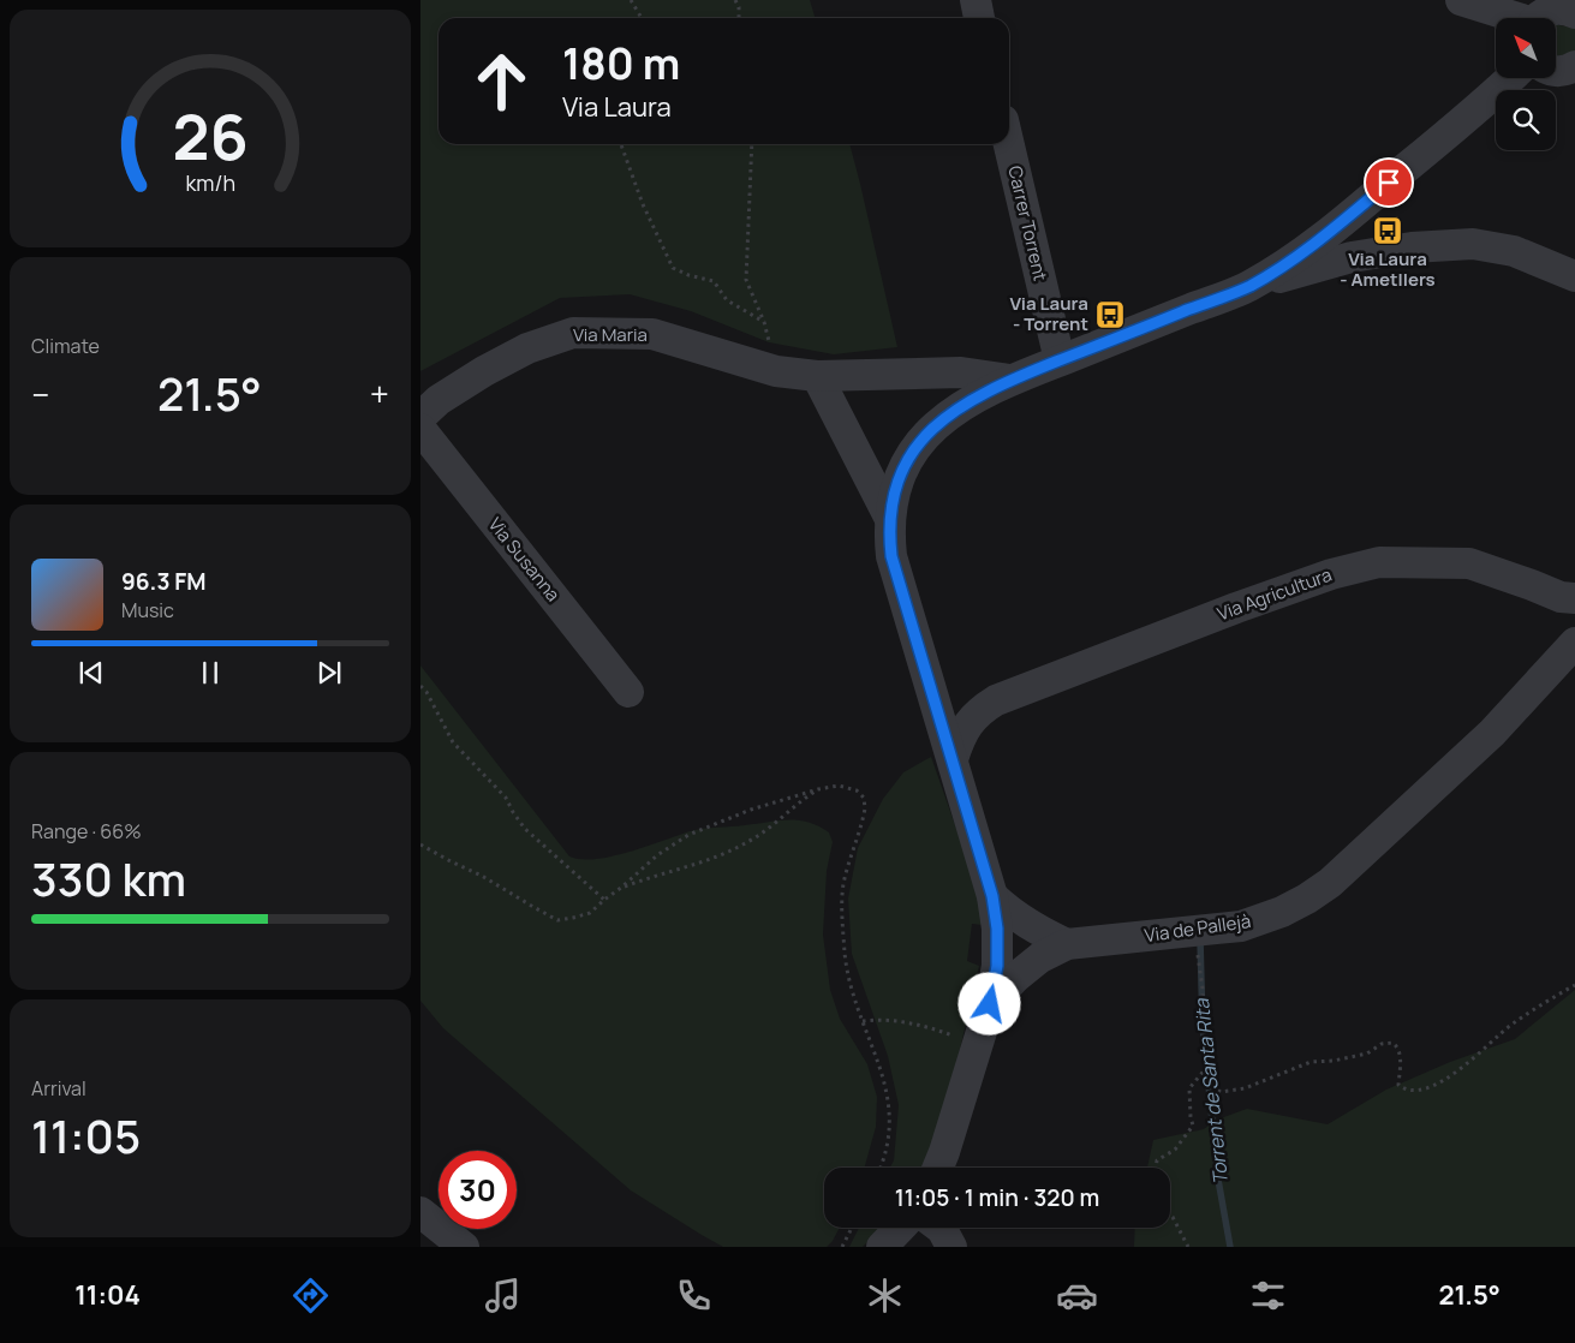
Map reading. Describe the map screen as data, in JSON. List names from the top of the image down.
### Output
{
  "streets": {
    "street": [
      "Carrer Torrent",
      "Via Maria",
      "Via Susanna",
      "Via Agricultura",
      "Via de Pallejà"
    ]
  },
  "crossings": [
    ["Via Agricultura", "Via de Pallejà"]
  ],
  "water": ["Torrent de Santa Rita"],
  "places": {
    "bus stop": ["Via Laura - Ametllers", "Via Laura - Torrent"]
  },
  "north": "top left",
  "page": {
    "turn": ["180 m", "Via Laura"],
    "tile": [
      "Climate",
      ["Range · 66%", "330 km"],
      ["Arrival", "11:05"]
    ],
    "heat": ["−", "21.5°", "+"],
    "song": ["96.3 FM", "Music"],
    "limit": "30",
    "trip": "11:05 · 1 min · 320 m",
    "tabs": ["11:04", "21.5°"],
    "gauge": ["26", "km/h"]
  }
}
